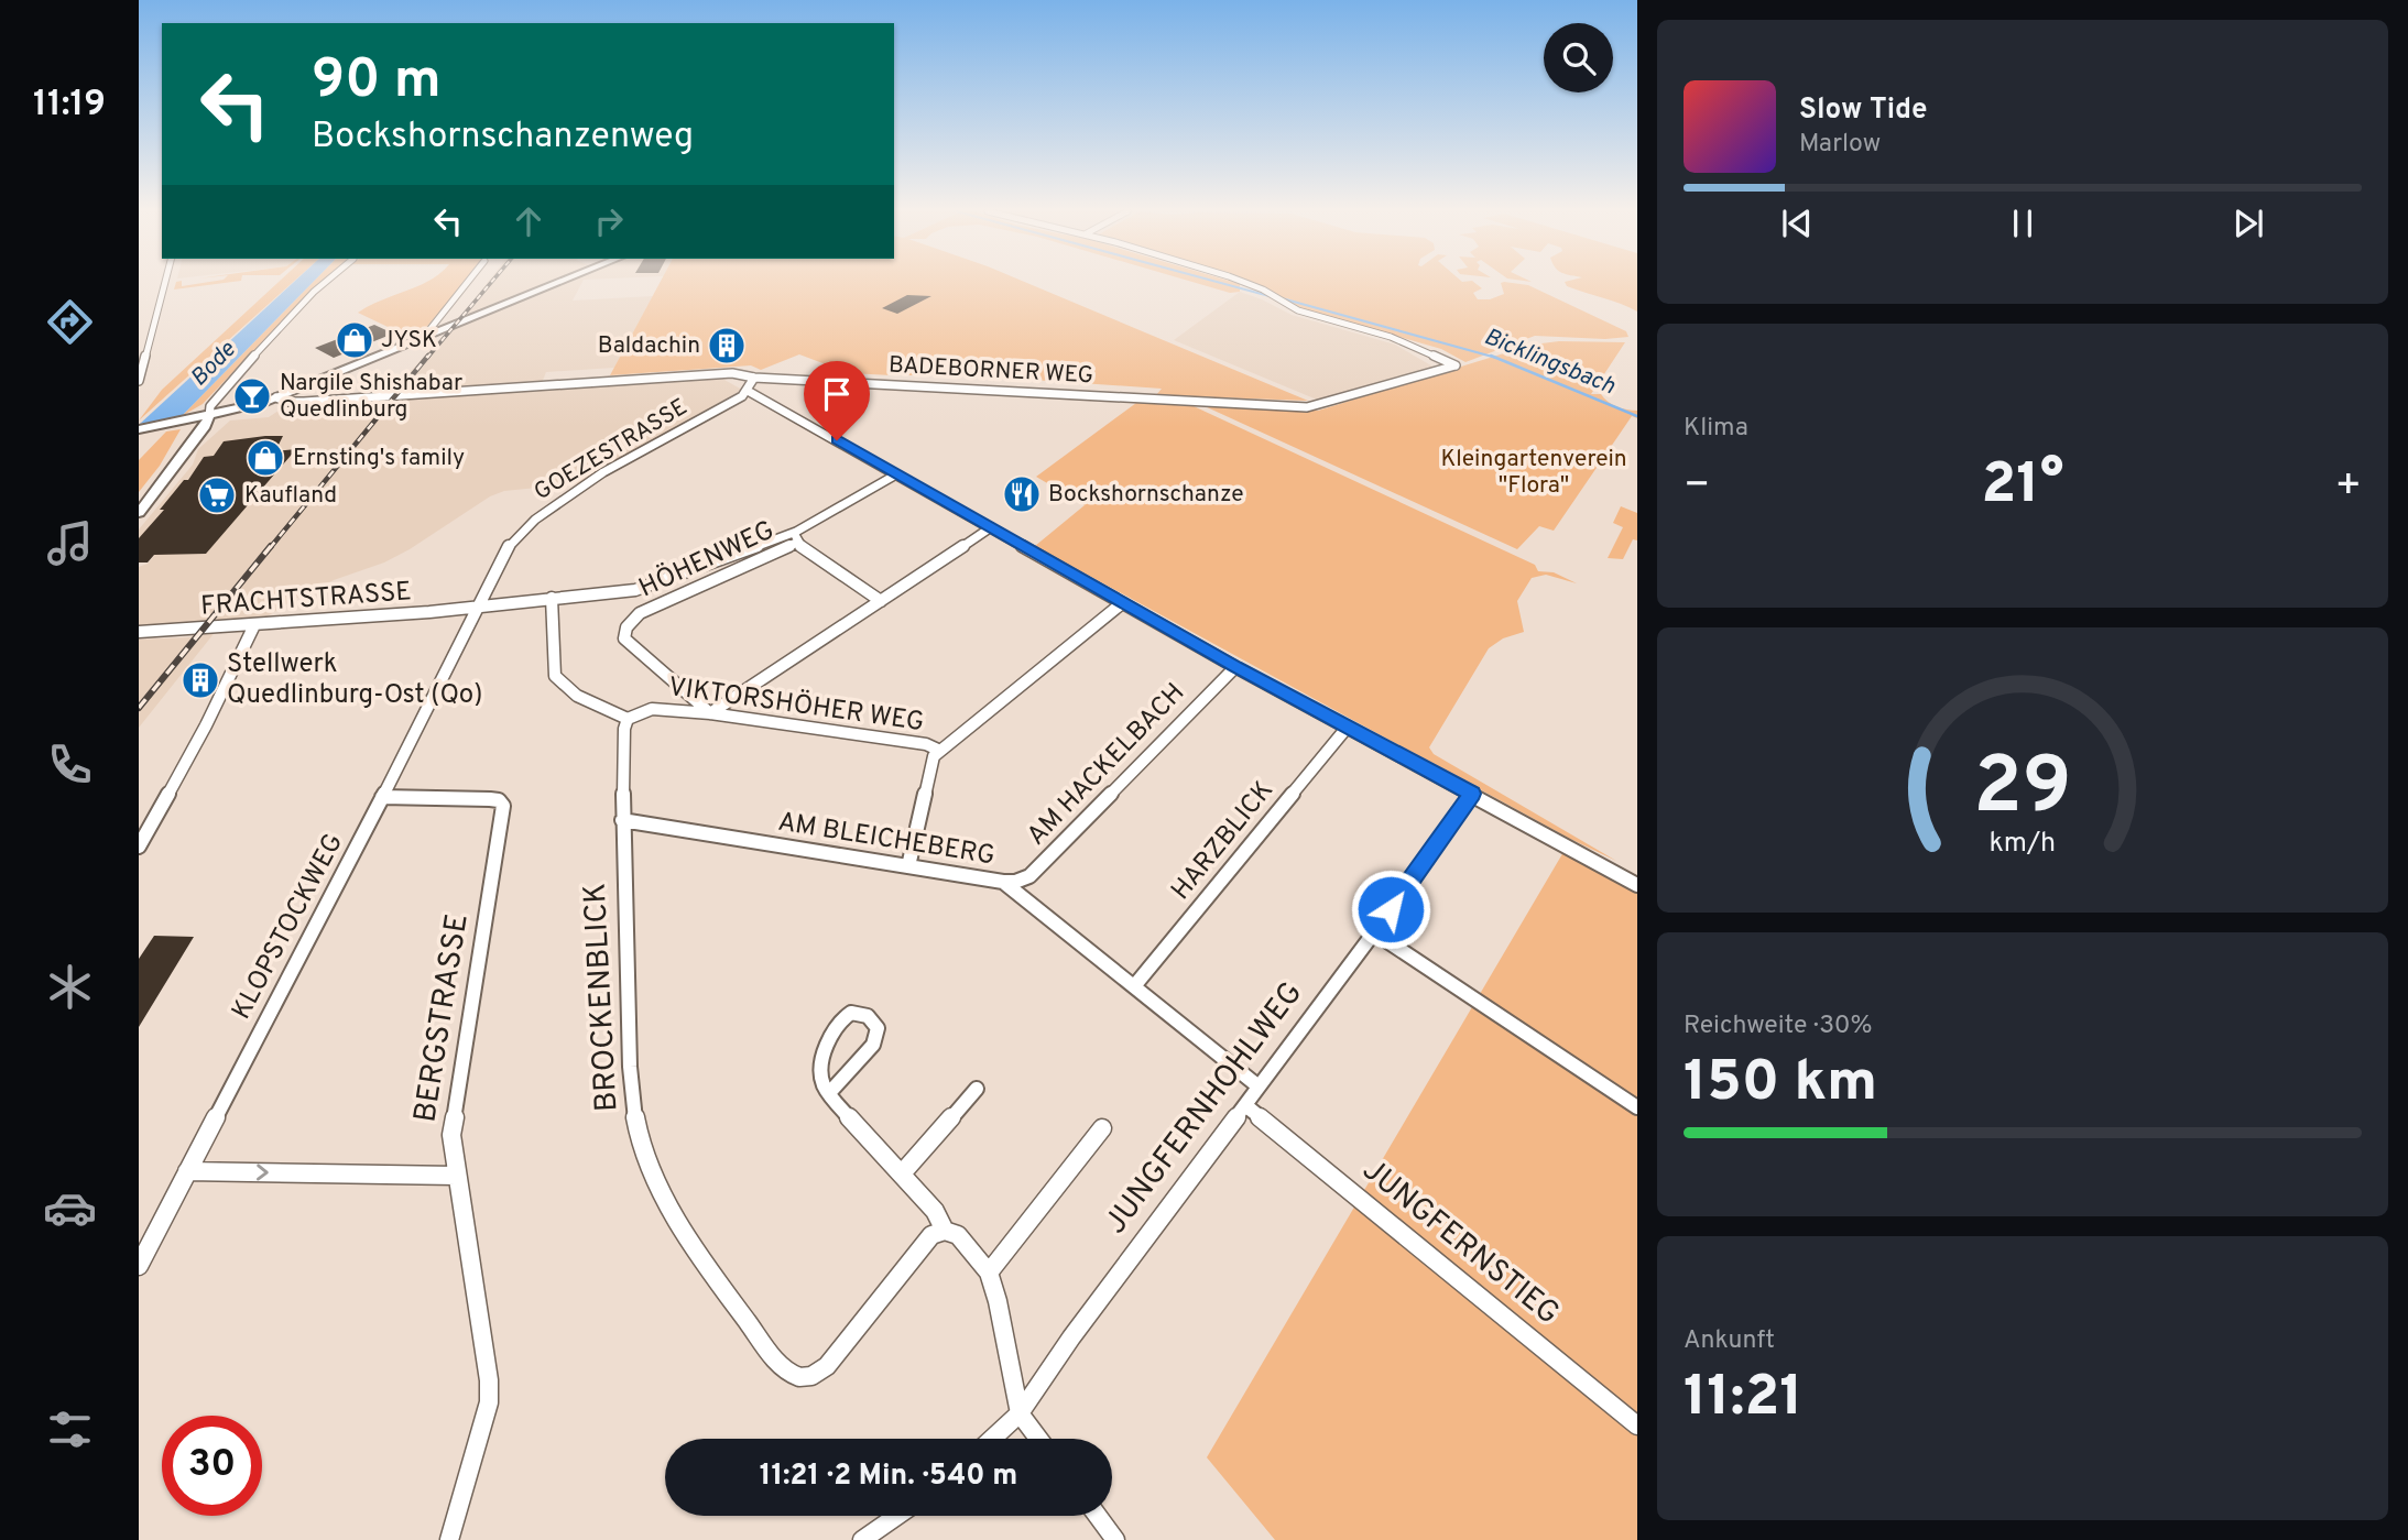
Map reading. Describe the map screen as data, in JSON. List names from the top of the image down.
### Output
{
  "streets": {
    "street": [
      "BADEBORNER WEG",
      "GOEZESTRASSE",
      "HÖHENWEG",
      "FRACHTSTRASSE",
      "VIKTORSHÖHER WEG",
      "AM HACKELBACH",
      "AM BLEICHEBERG",
      "HARZBLICK",
      "KLOPSTOCKWEG",
      "BROCKENBLICK",
      "BERGSTRASSE",
      "JUNGFERNHOHLWEG",
      "JUNGFERNSTIEG"
    ]
  },
  "crossings": [
    ["GOEZESTRASSE", "FRACHTSTRASSE"],
    ["GOEZESTRASSE", "KLOPSTOCKWEG"],
    ["HÖHENWEG", "FRACHTSTRASSE"],
    ["HÖHENWEG", "VIKTORSHÖHER WEG"],
    ["FRACHTSTRASSE", "KLOPSTOCKWEG"],
    ["VIKTORSHÖHER WEG", "BROCKENBLICK"],
    ["AM HACKELBACH", "AM BLEICHEBERG"],
    ["AM BLEICHEBERG", "HARZBLICK"],
    ["AM BLEICHEBERG", "BROCKENBLICK"],
    ["AM BLEICHEBERG", "JUNGFERNHOHLWEG"],
    ["KLOPSTOCKWEG", "BERGSTRASSE"],
    ["JUNGFERNHOHLWEG", "JUNGFERNSTIEG"]
  ],
  "water": ["Bicklingsbach", "Bode"],
  "parks": ["Kleingartenverein \"Flora\""],
  "places": {
    "shop": ["JYSK", "Ernsting's family"],
    "building": ["Baldachin", "Stellwerk Quedlinburg-Ost (Qo)"],
    "bar": ["Nargile Shishabar Quedlinburg"],
    "restaurant": ["Bockshornschanze"],
    "supermarket": ["Kaufland"]
  },
  "page": {
    "tabs": "11:19",
    "turn": ["90 m", "Bockshornschanzenweg"],
    "song": ["Slow Tide", "Marlow"],
    "tile": [
      "Klima",
      ["Reichweite · 30%", "150 km"],
      ["Ankunft", "11:21"]
    ],
    "heat": ["−", "21°", "+"],
    "limit": "30",
    "trip": "11:21 · 2 Min. · 540 m",
    "gauge": ["29", "km/h"]
  }
}
